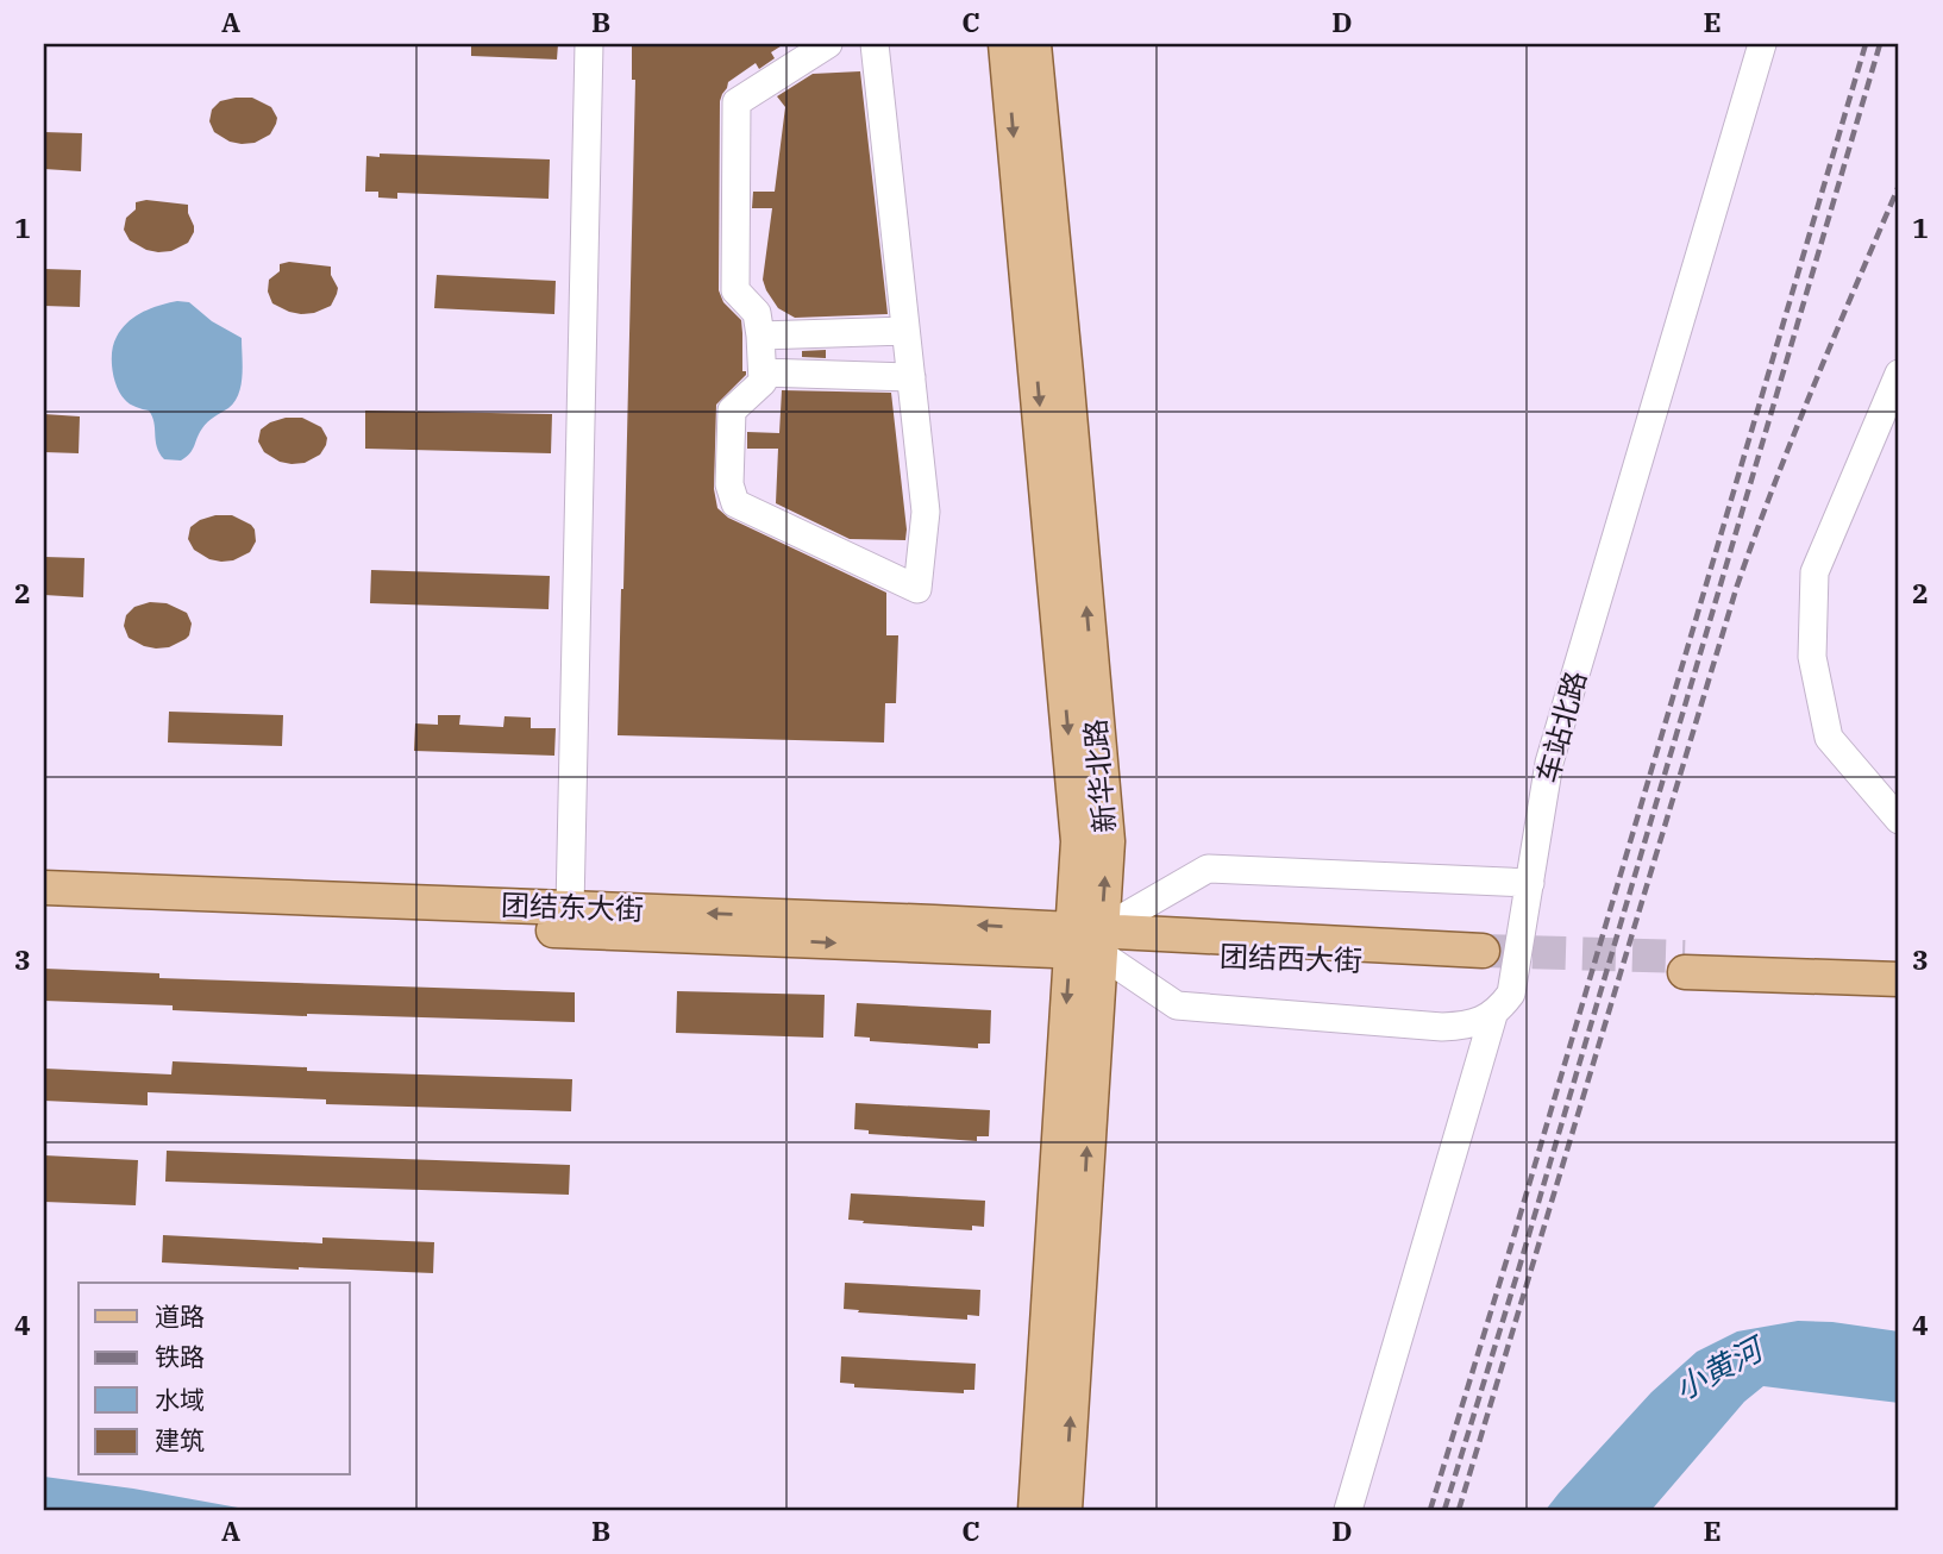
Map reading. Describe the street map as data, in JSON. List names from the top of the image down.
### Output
{
  "streets": {
    "main road": ["新华北路", "团结东大街", "团结西大街"],
    "street": ["车站北路"]
  },
  "crossings": [
    ["新华北路", "团结东大街"],
    ["新华北路", "团结西大街"],
    ["团结东大街", "团结西大街"]
  ],
  "water": ["小黄河"],
  "legend": [
    "道路",
    "铁路",
    "水域",
    "建筑"
  ],
  "grid": {
    "columns": [
      "A",
      "B",
      "C",
      "D",
      "E"
    ],
    "rows": [
      "1",
      "2",
      "3",
      "4"
    ]
  }
}
